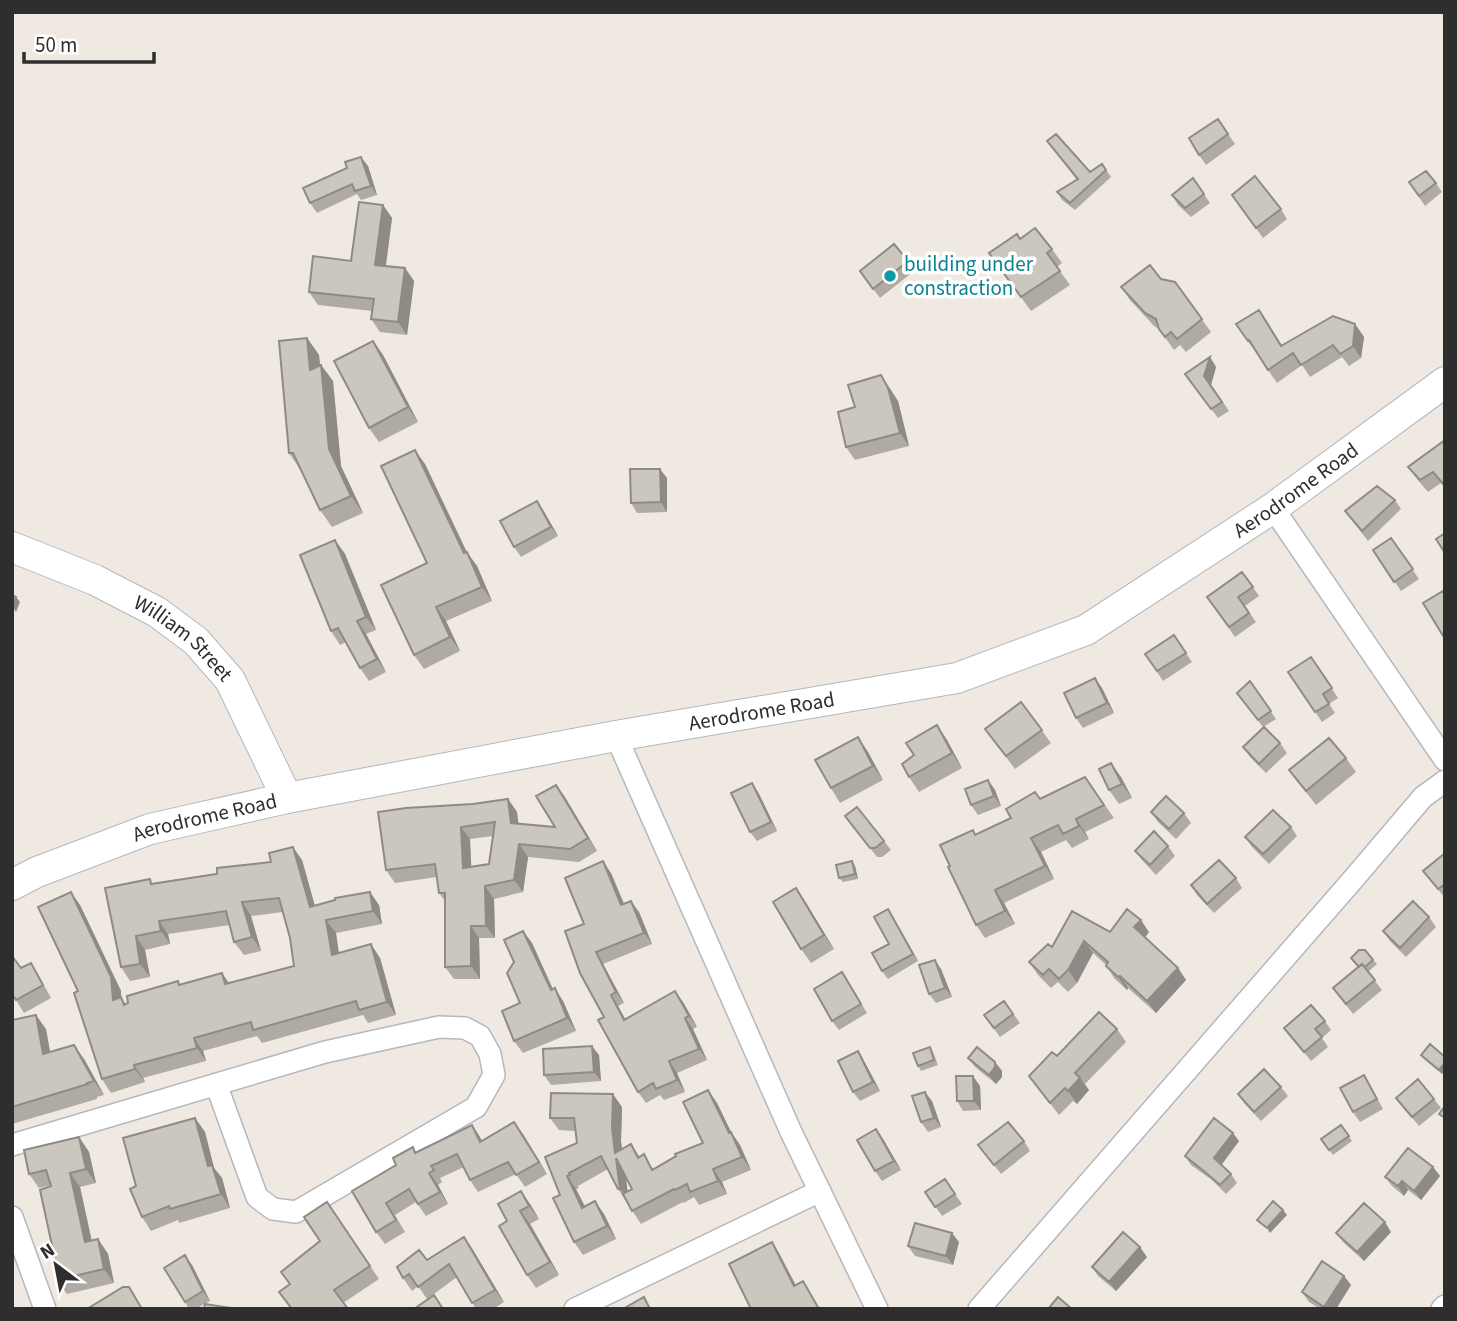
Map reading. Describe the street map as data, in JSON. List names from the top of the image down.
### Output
{
  "streets": {
    "street": ["Aerodrome Road", "William Street"]
  },
  "crossings": [
    ["Aerodrome Road", "William Street"]
  ],
  "places": ["building under constraction"],
  "scale_bar": "50 m",
  "north": "top left"
}
